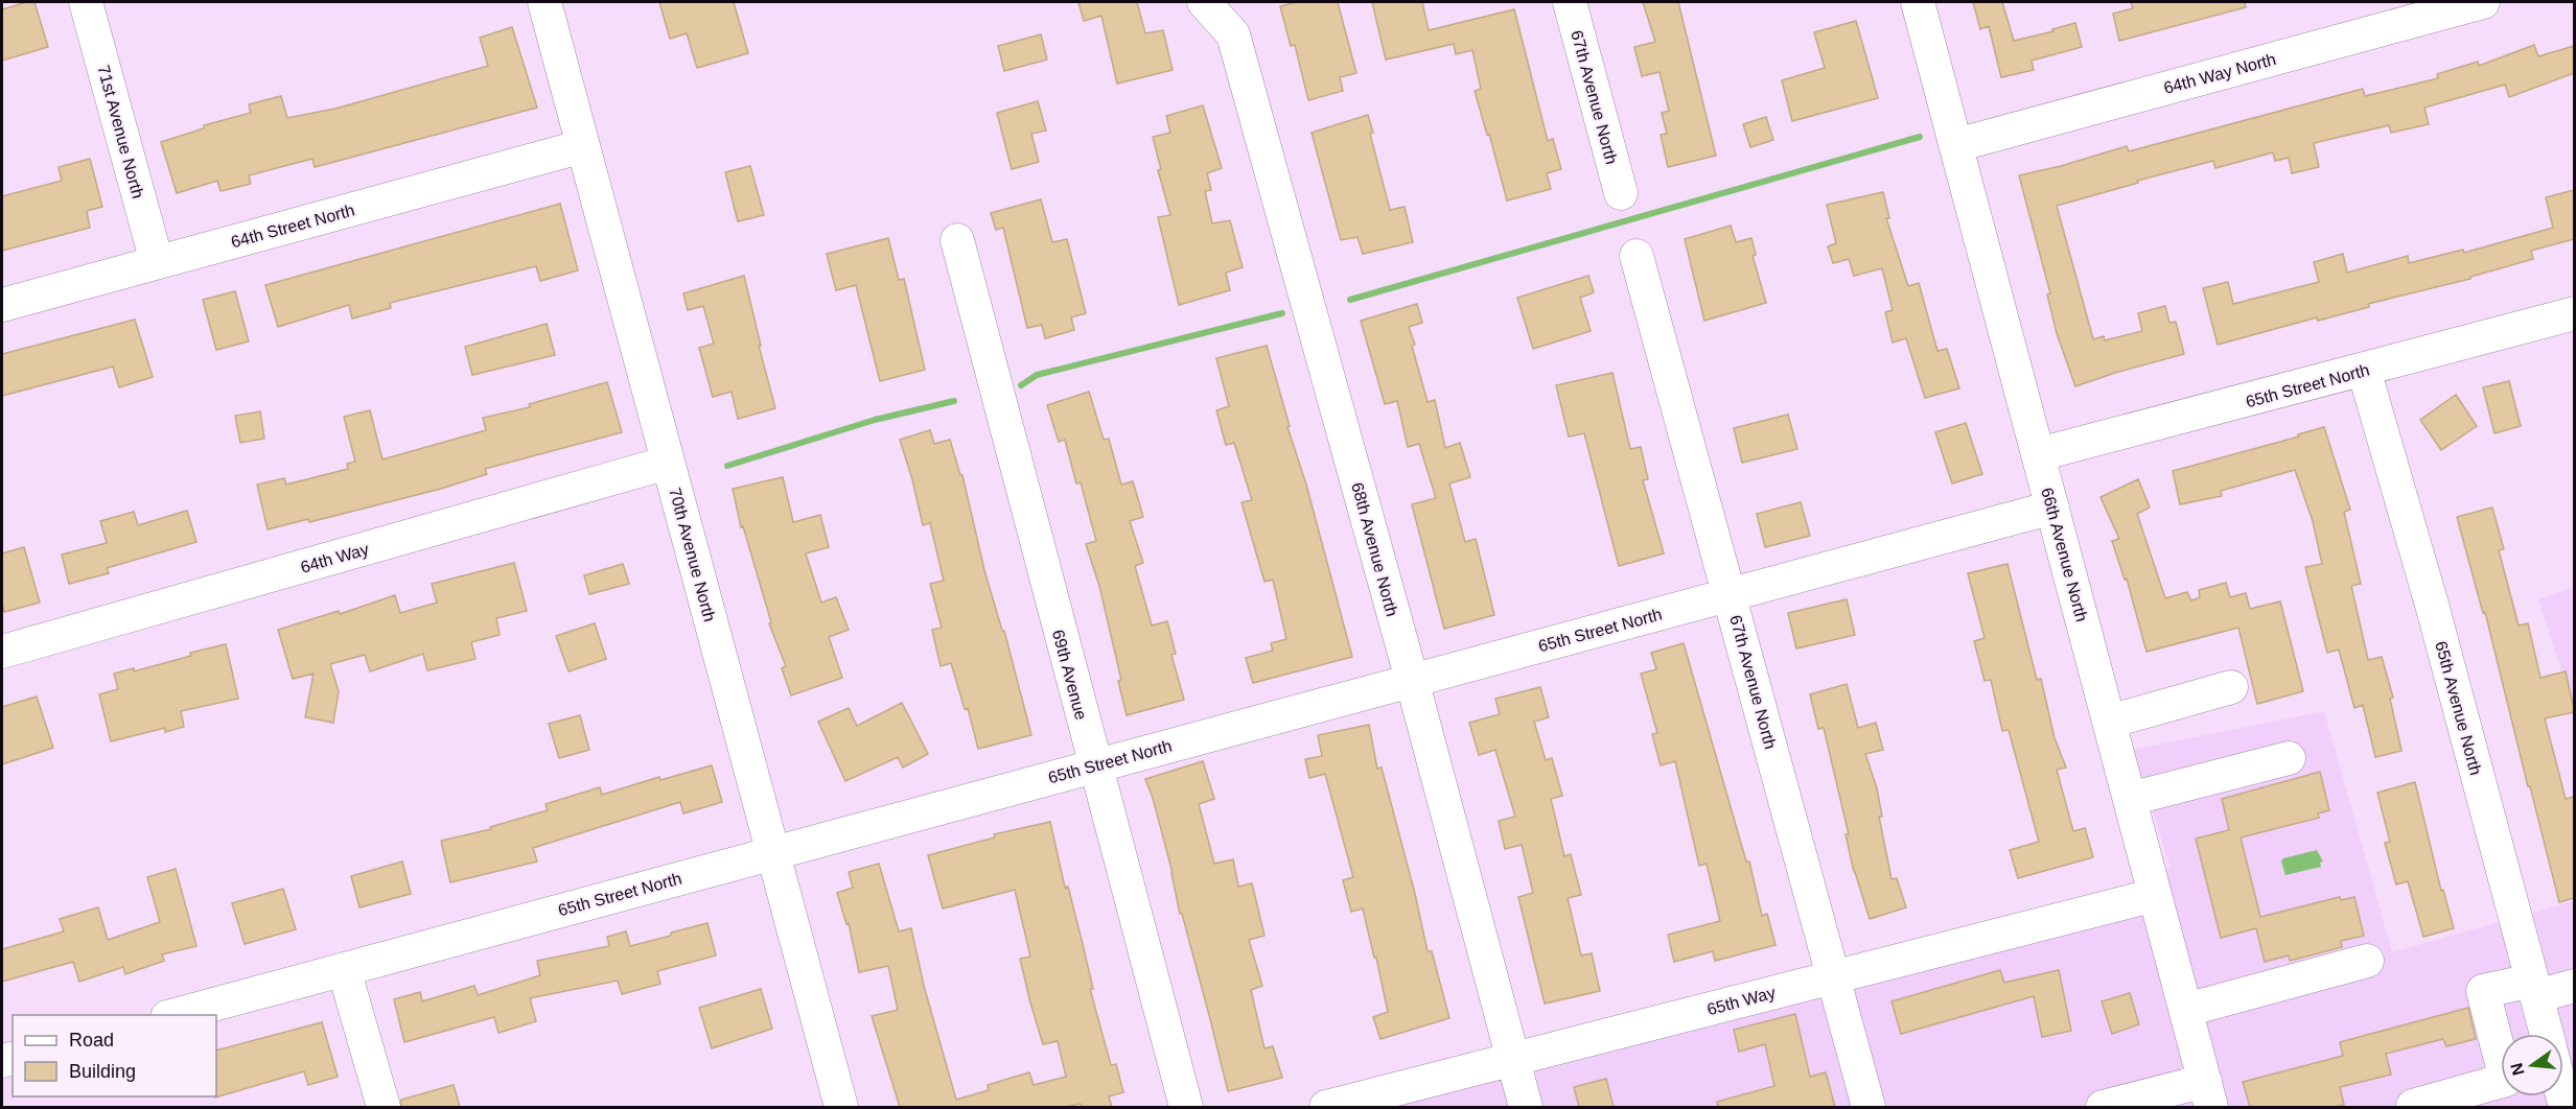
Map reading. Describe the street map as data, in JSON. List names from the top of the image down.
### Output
{
  "streets": {
    "street": [
      "64th Way North",
      "67th Avenue North",
      "71st Avenue North",
      "64th Street North",
      "65th Street North",
      "68th Avenue North",
      "70th Avenue North",
      "66th Avenue North",
      "64th Way",
      "69th Avenue",
      "65th Avenue North",
      "65th Way"
    ]
  },
  "crossings": [
    ["64th Way North", "66th Avenue North"],
    ["67th Avenue North", "65th Street North"],
    ["67th Avenue North", "65th Way"],
    ["71st Avenue North", "64th Street North"],
    ["64th Street North", "70th Avenue North"],
    ["65th Street North", "68th Avenue North"],
    ["65th Street North", "70th Avenue North"],
    ["65th Street North", "66th Avenue North"],
    ["65th Street North", "69th Avenue"],
    ["65th Street North", "65th Avenue North"],
    ["68th Avenue North", "65th Way"],
    ["70th Avenue North", "64th Way"],
    ["66th Avenue North", "65th Way"]
  ],
  "legend": ["Road", "Building"],
  "north": "left"
}
